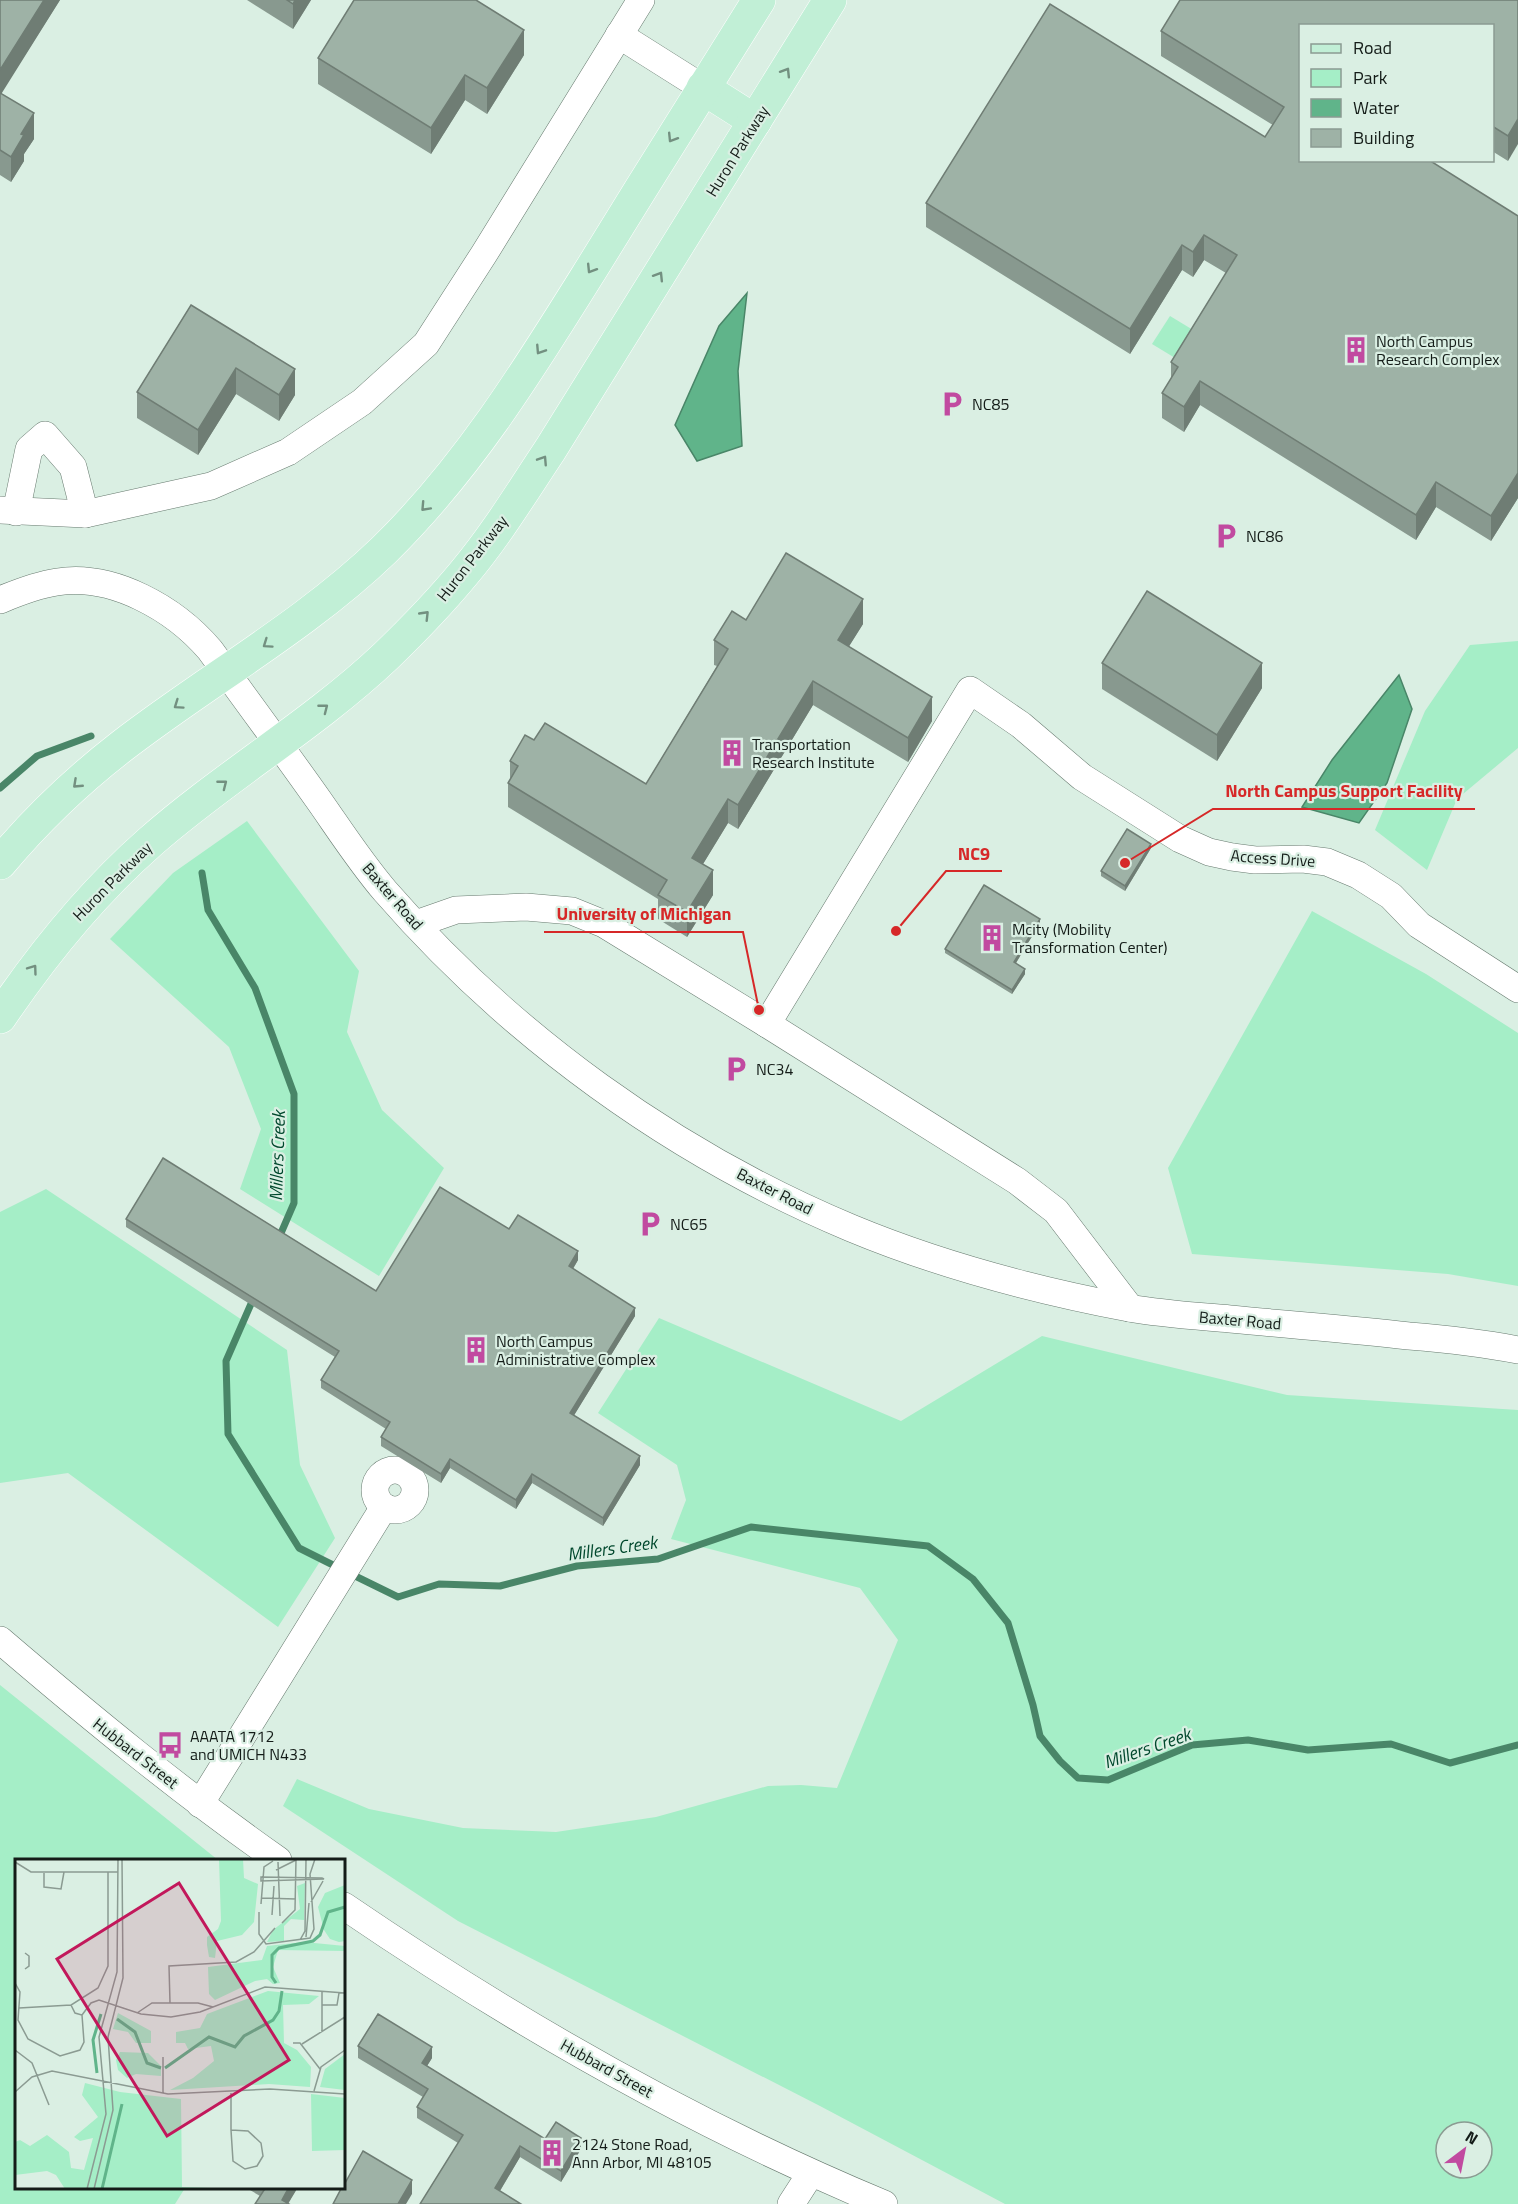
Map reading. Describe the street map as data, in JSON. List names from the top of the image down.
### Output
{
  "streets": {
    "main road": ["Huron Parkway"],
    "street": ["Access Drive", "Baxter Road", "Hubbard Street"]
  },
  "crossings": [
    ["Huron Parkway", "Baxter Road"]
  ],
  "water": ["Millers Creek"],
  "places": {
    "building": [
      "North Campus Research Complex",
      "Transportation Research Institute",
      "Mcity (Mobility Transformation Center)",
      "North Campus Administrative Complex",
      "2124 Stone Road, Ann Arbor, MI 48105"
    ],
    "parking": [
      "NC85",
      "NC86",
      "NC34",
      "NC65"
    ],
    "other": ["North Campus Support Facility", "NC9", "University of Michigan"],
    "bus stop": ["AAATA 1712 and UMICH N433"]
  },
  "legend": [
    "Road",
    "Park",
    "Water",
    "Building"
  ],
  "north": "top right"
}
